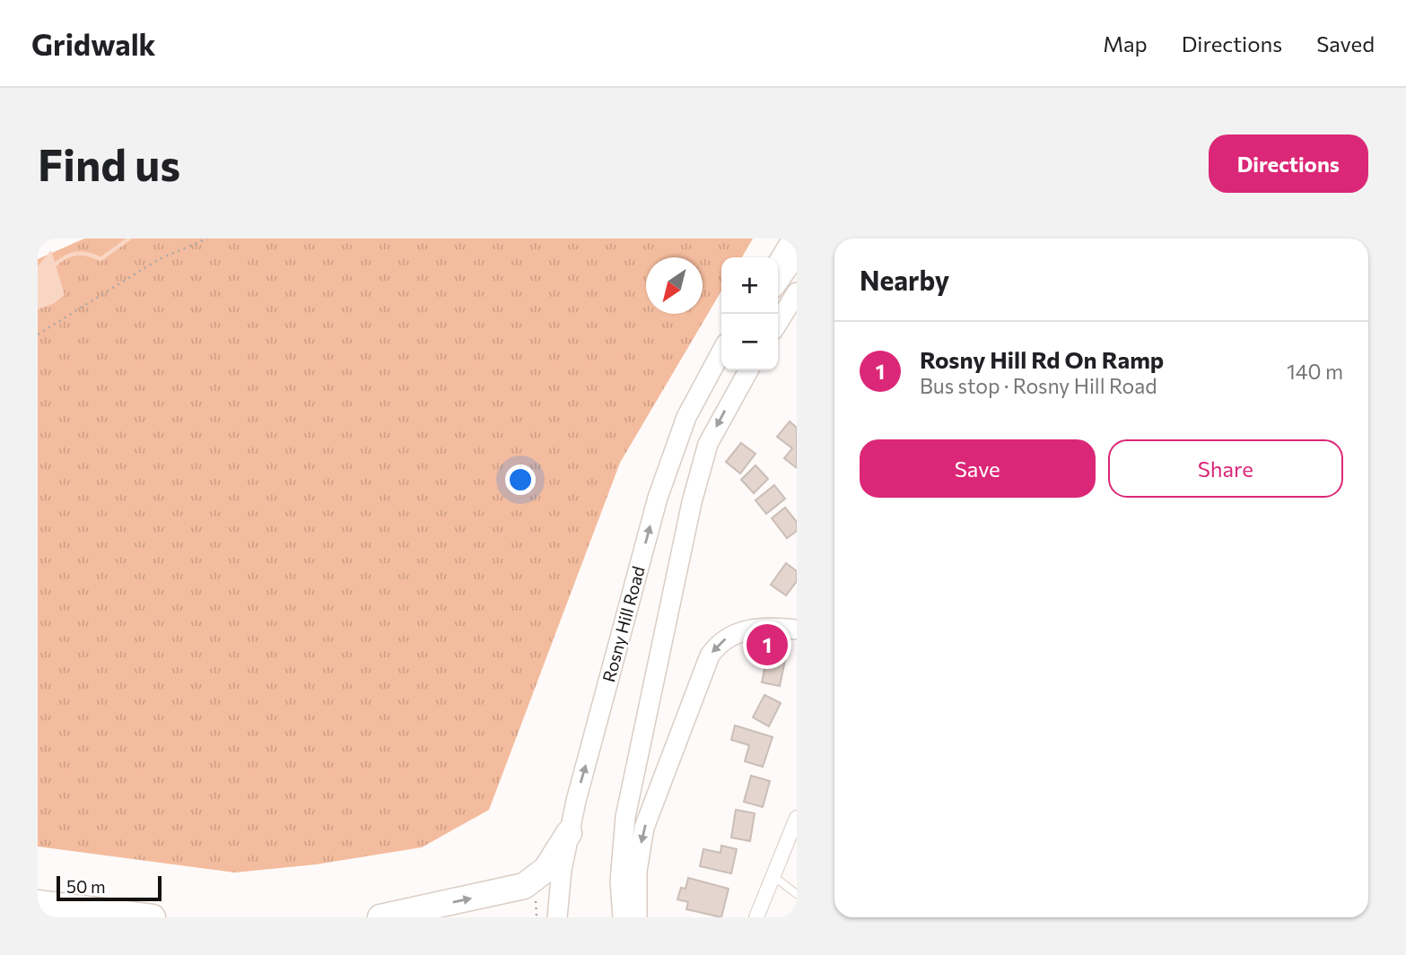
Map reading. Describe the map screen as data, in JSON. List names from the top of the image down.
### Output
{
  "streets": {
    "main road": ["Rosny Hill Road"]
  },
  "scale_bar": "50 m",
  "north": "bottom left",
  "page": {
    "header": "Gridwalk",
    "nav": ["Map", "Directions", "Saved"],
    "buttons": [
      "Directions",
      ["Save", "Share"]
    ],
    "title": "Find us",
    "heading": "Nearby",
    "map_buttons": ["+", "−"],
    "list": [
      {
        "mark": "1",
        "name": "Rosny Hill Rd On Ramp",
        "note": "Bus stop · Rosny Hill Road",
        "value": "140 m"
      }
    ],
    "pins": "1",
    "scale": "50 m"
  }
}
